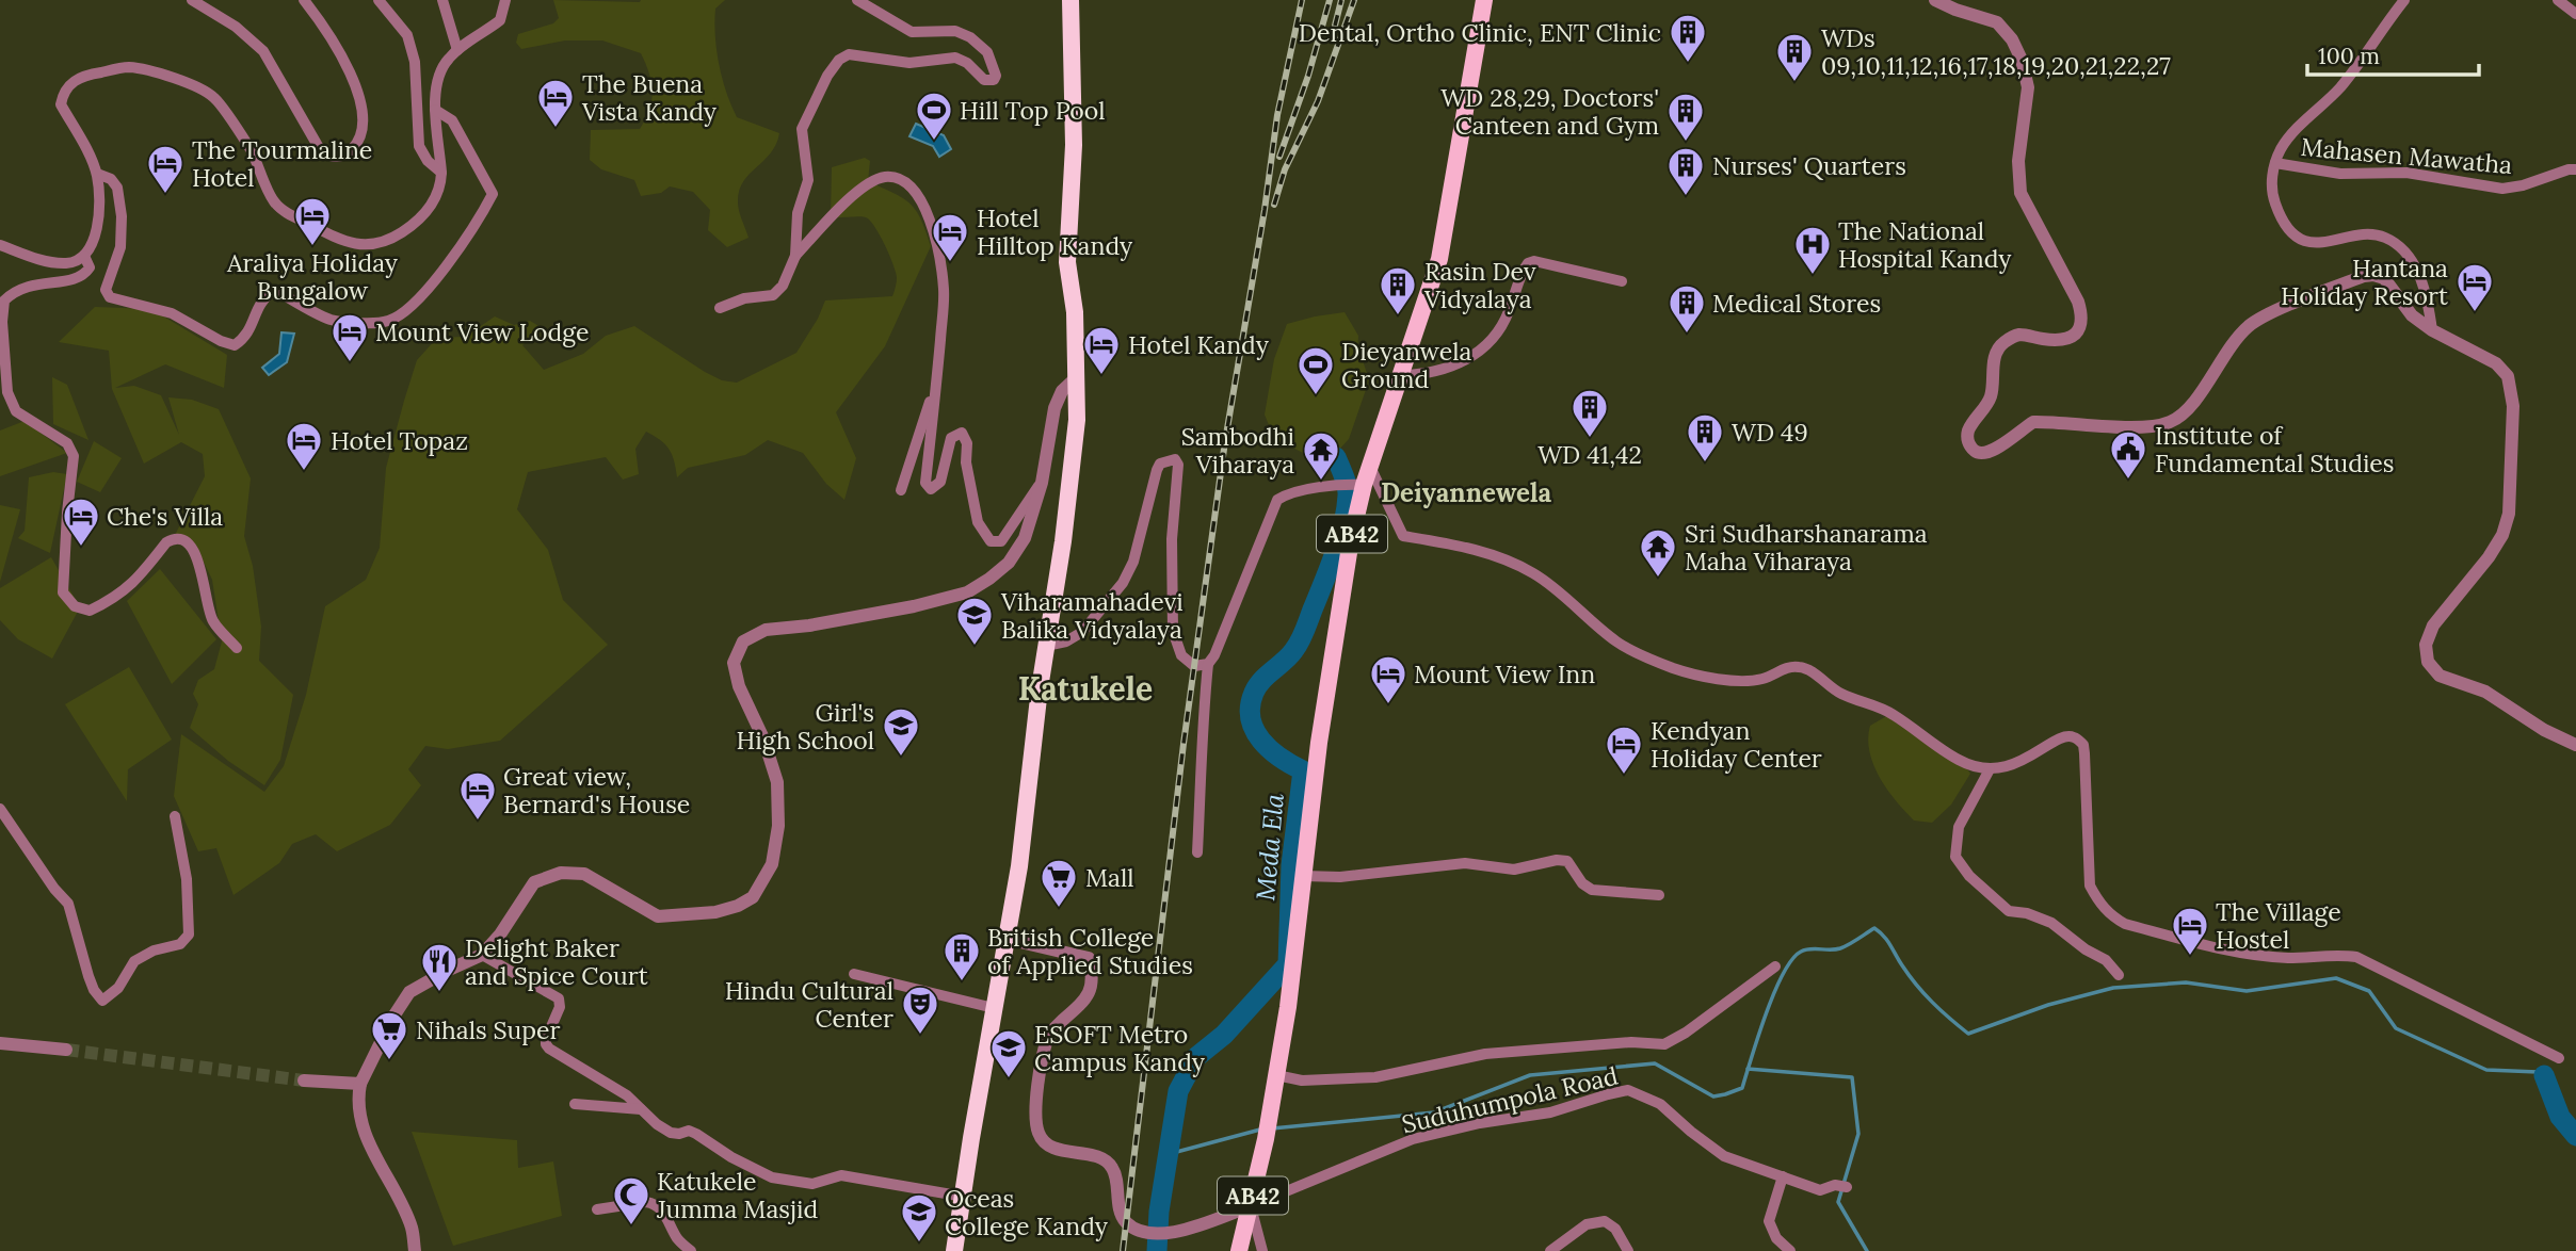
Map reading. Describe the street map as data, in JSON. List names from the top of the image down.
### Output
{
  "streets": {
    "main road": ["AB42"],
    "street": ["Mahasen Mawatha", "Suduhumpola Road"]
  },
  "crossings": [
    ["AB42", "Suduhumpola Road"]
  ],
  "districts": ["Deiyannewela", "Katukele"],
  "water": ["Meda Ela"],
  "places": {
    "building": [
      "Dental, Ortho Clinic, ENT Clinic",
      "WDs 09,10,11,12,16,17,18,19,20,21,22,27",
      "WD 28,29, Doctors' Canteen and Gym",
      "Nurses' Quarters",
      "Rasin Dev Vidyalaya",
      "Medical Stores",
      "WD 41,42",
      "WD 49",
      "British College of Applied Studies"
    ],
    "hotel": [
      "The Buena Vista Kandy",
      "The Tourmaline Hotel",
      "Araliya Holiday Bungalow",
      "Hotel Hilltop Kandy",
      "Hantana Holiday Resort",
      "Mount View Lodge",
      "Hotel Kandy",
      "Hotel Topaz",
      "Che's Villa",
      "Mount View Inn",
      "Kendyan Holiday Center",
      "Great view, Bernard's House",
      "The Village Hostel"
    ],
    "sports": ["Hill Top Pool", "Dieyanwela Ground"],
    "hospital": ["The National Hospital Kandy"],
    "public building": ["Institute of Fundamental Studies"],
    "temple": ["Sambodhi Viharaya", "Sri Sudharshanarama Maha Viharaya"],
    "school or university": [
      "Viharamahadevi Balika Vidyalaya",
      "Girl's High School",
      "ESOFT Metro Campus Kandy",
      "Oceas College Kandy"
    ],
    "supermarket": ["Mall", "Nihals Super"],
    "restaurant": ["Delight Baker and Spice Court"],
    "theatre": ["Hindu Cultural Center"],
    "mosque": ["Katukele Jumma Masjid"]
  },
  "scale_bar": "100 m"
}
